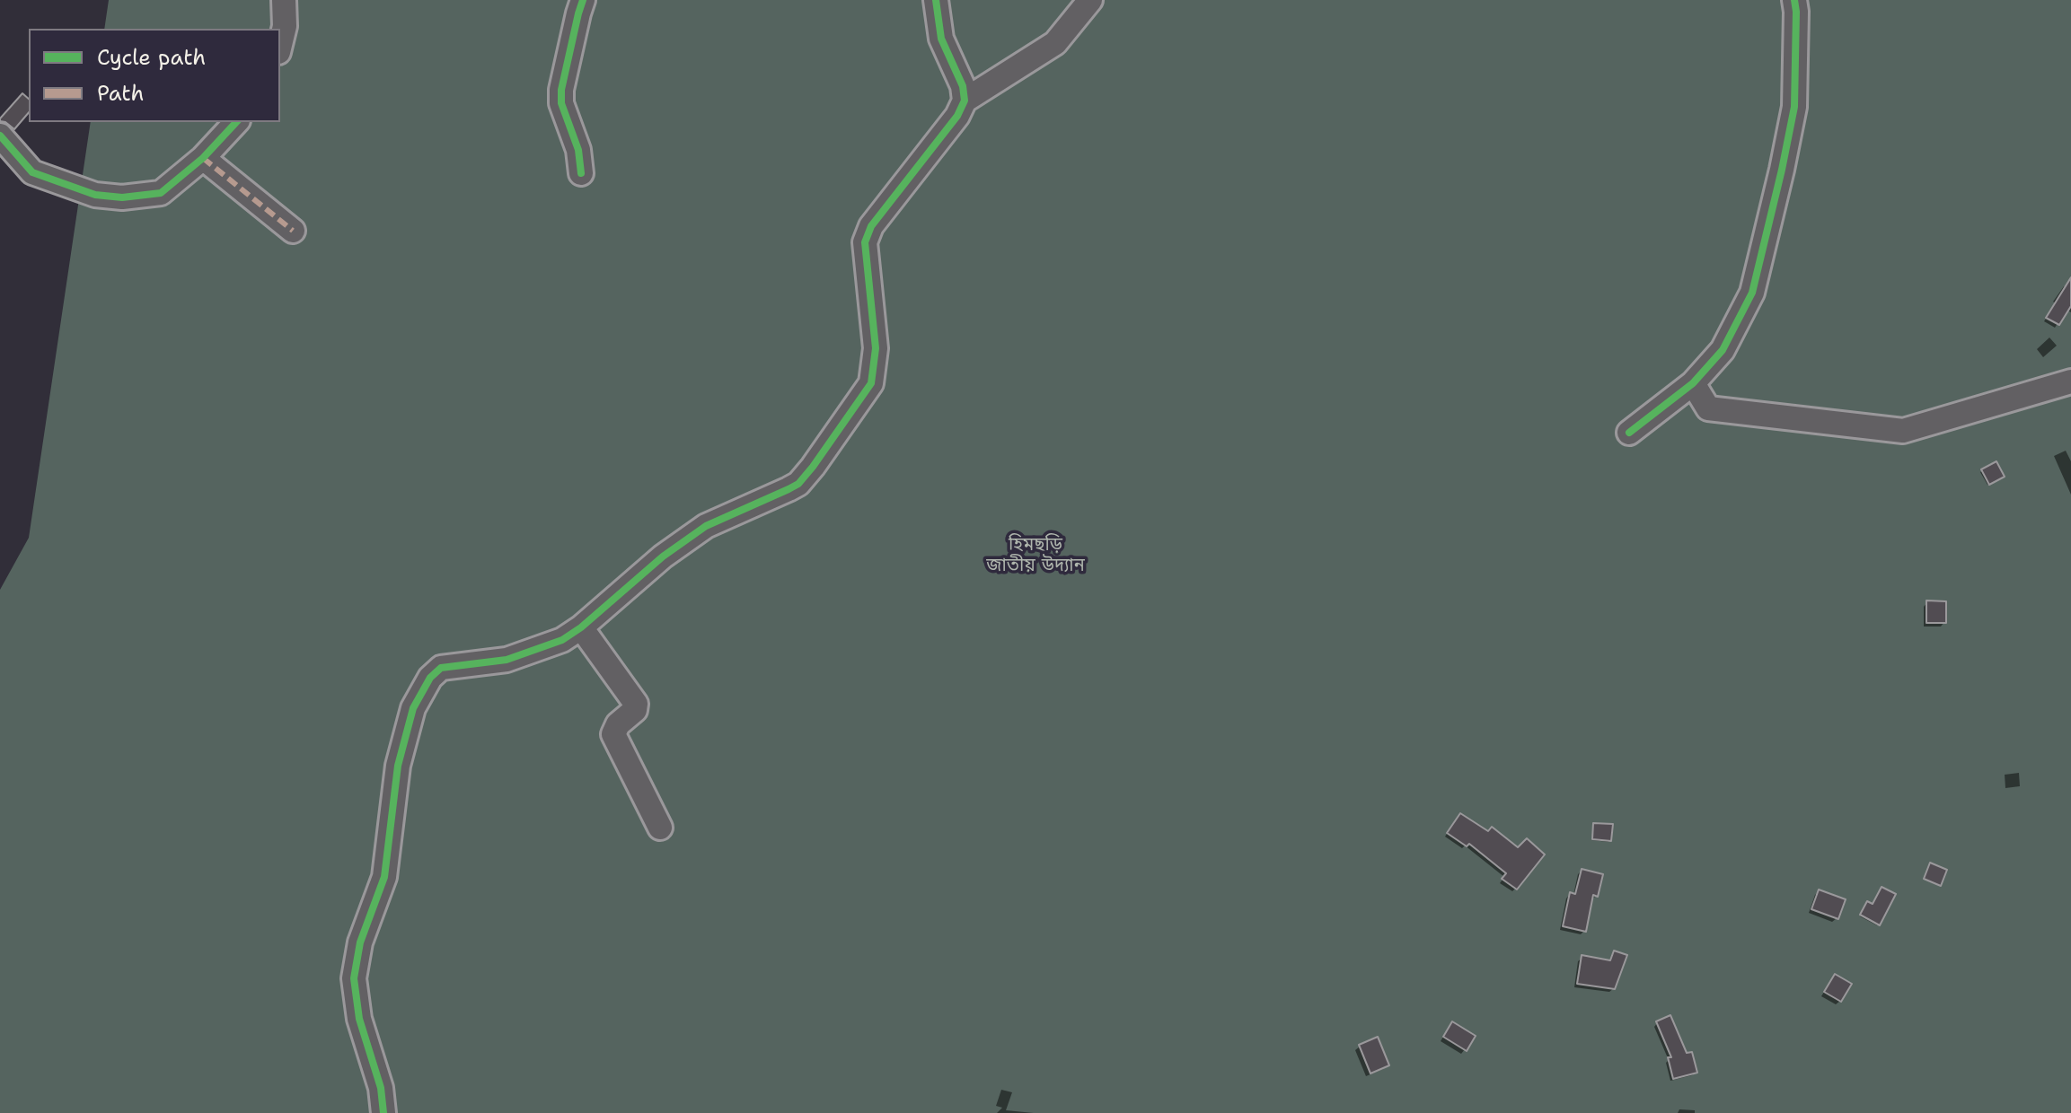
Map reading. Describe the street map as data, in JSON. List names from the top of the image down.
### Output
{
  "parks": ["হিমছড়ি জাতীয় উদ্যান"],
  "legend": ["Cycle path", "Path"]
}
